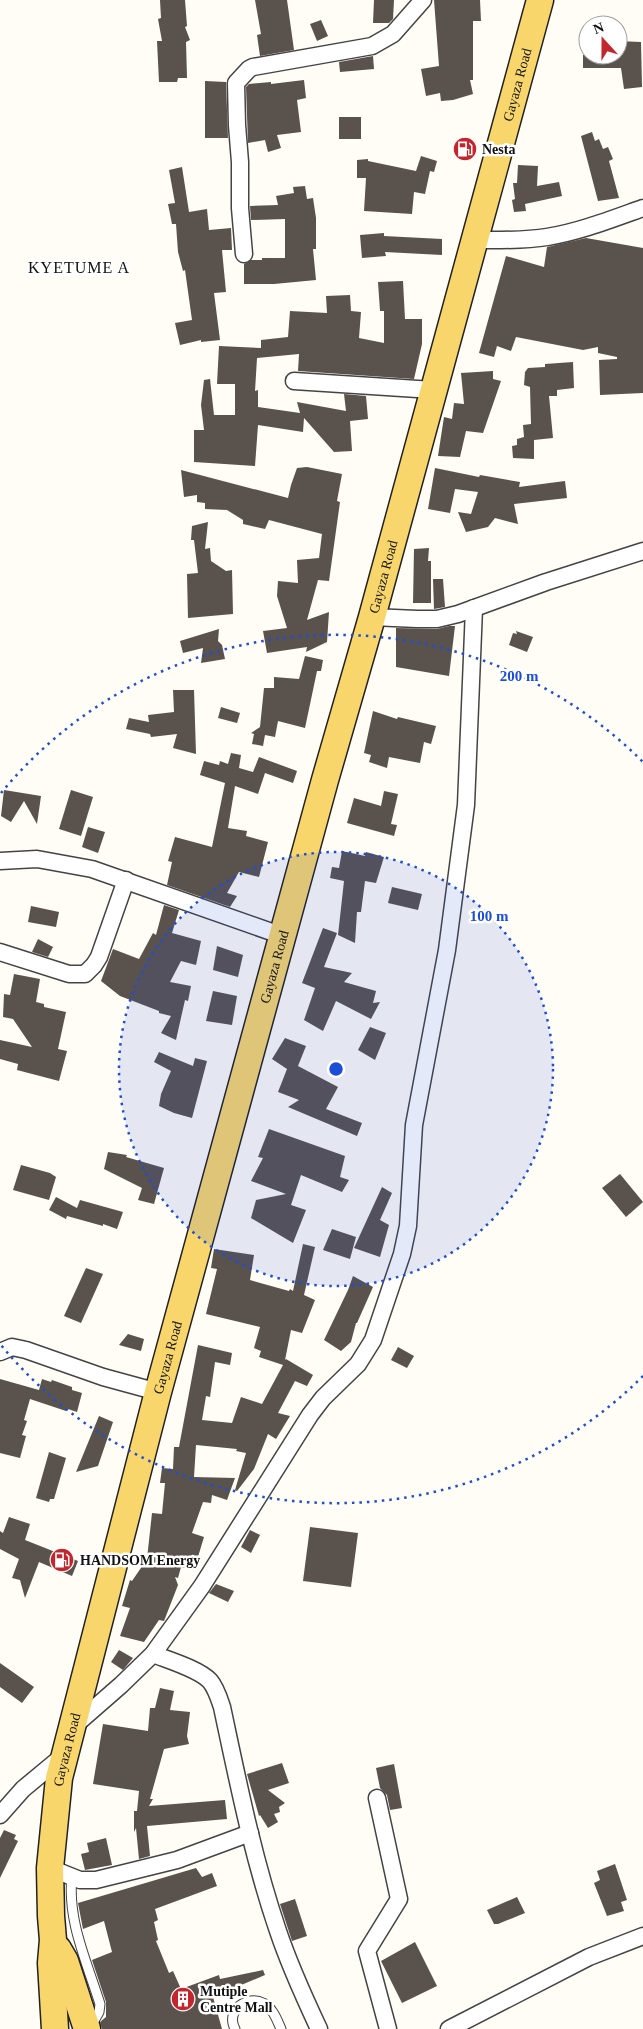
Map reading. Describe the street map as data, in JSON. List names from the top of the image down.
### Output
{
  "streets": {
    "main road": ["Gayaza Road"]
  },
  "districts": ["KYETUME A"],
  "places": {
    "fuel station": ["Nesta", "HANDSOM Energy"],
    "building": ["Mutiple Centre Mall"]
  },
  "north": "top",
  "rings": ["200 m", "100 m"]
}
